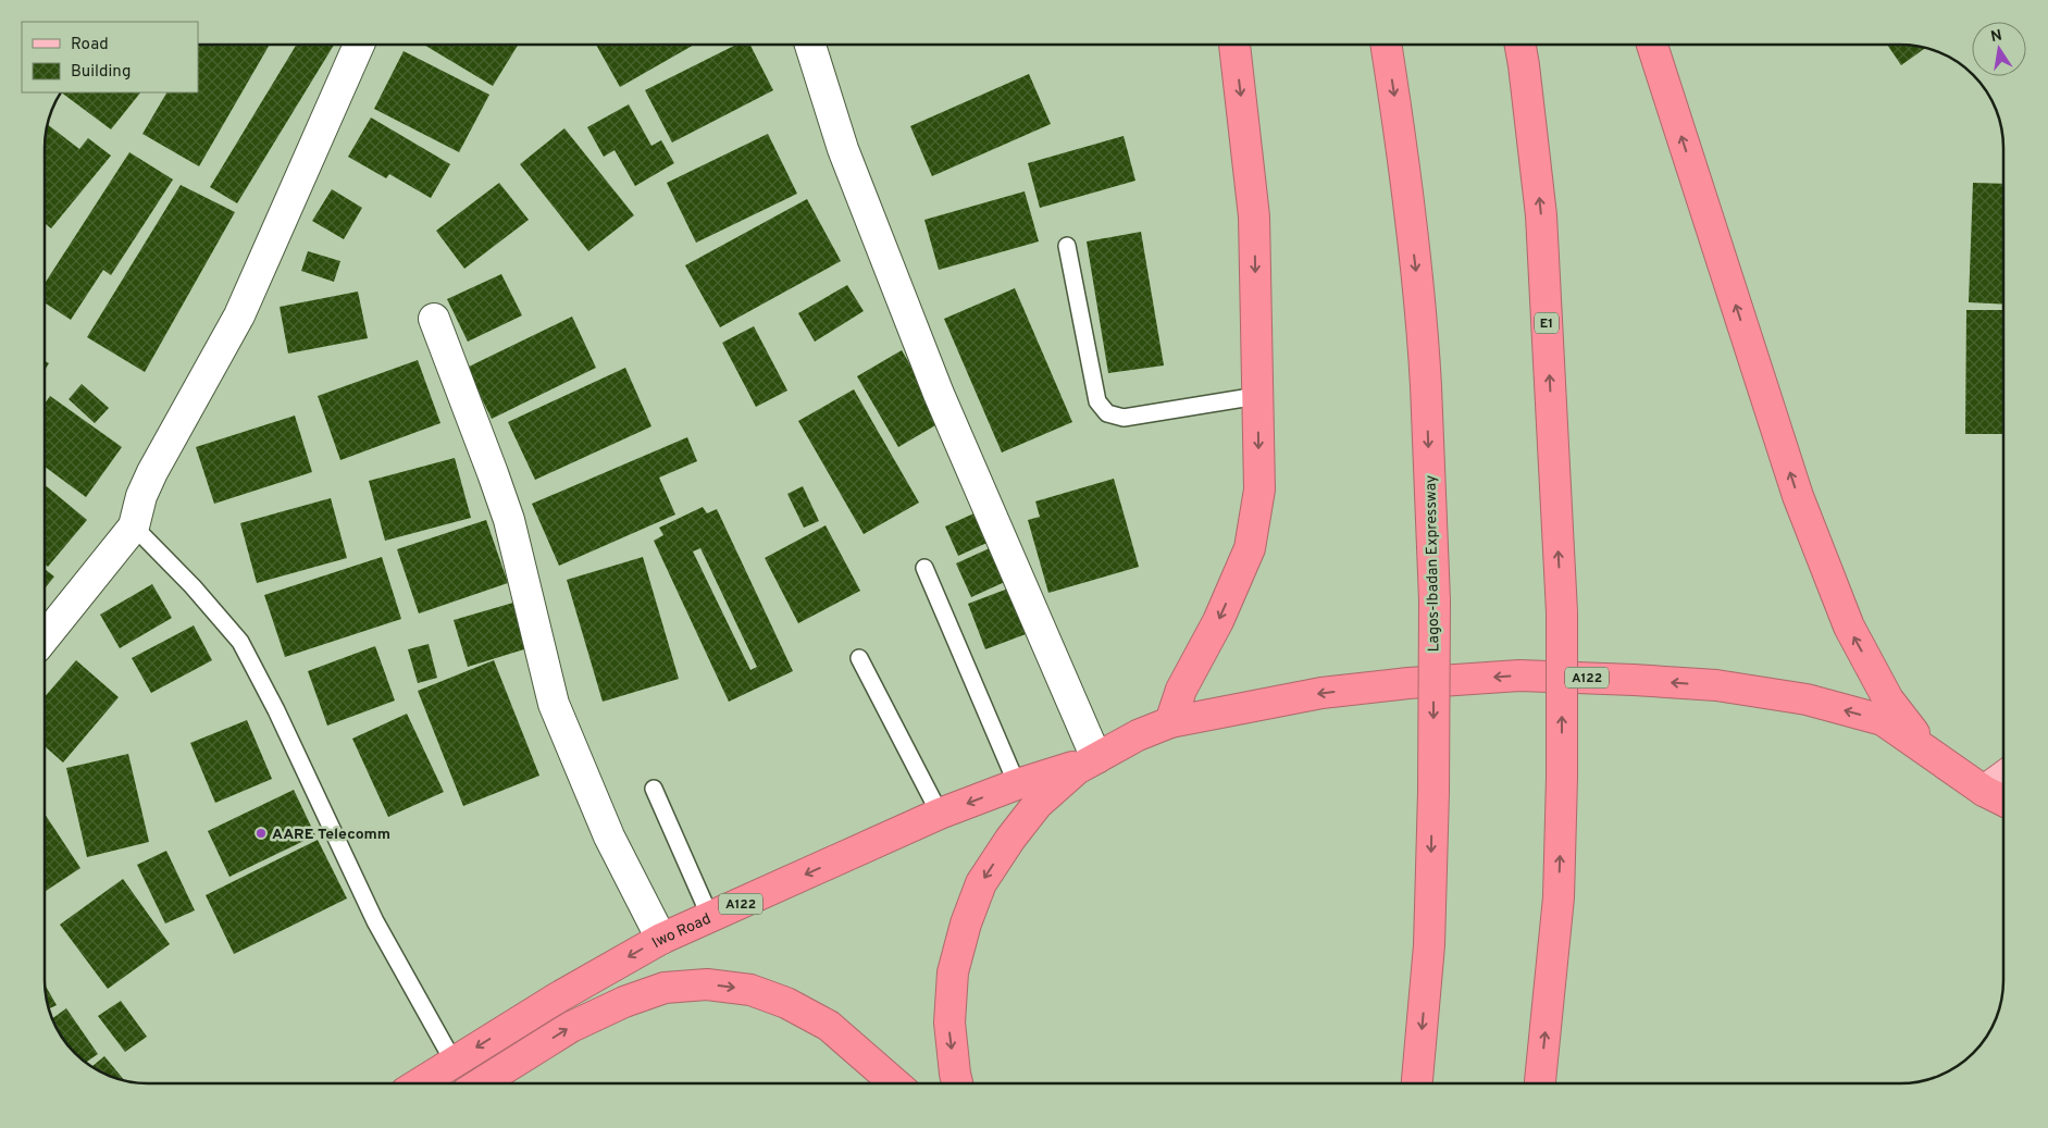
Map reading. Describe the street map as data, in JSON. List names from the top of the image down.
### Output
{
  "streets": {
    "highway": [
      "E1",
      "Lagos-Ibadan Expressway",
      "A122",
      "Iwo Road"
    ]
  },
  "crossings": [
    ["A122", "Iwo Road"]
  ],
  "one_way": ["Iwo Road"],
  "places": ["AARE Telecomm"],
  "legend": ["Road", "Building"],
  "north": "top"
}
